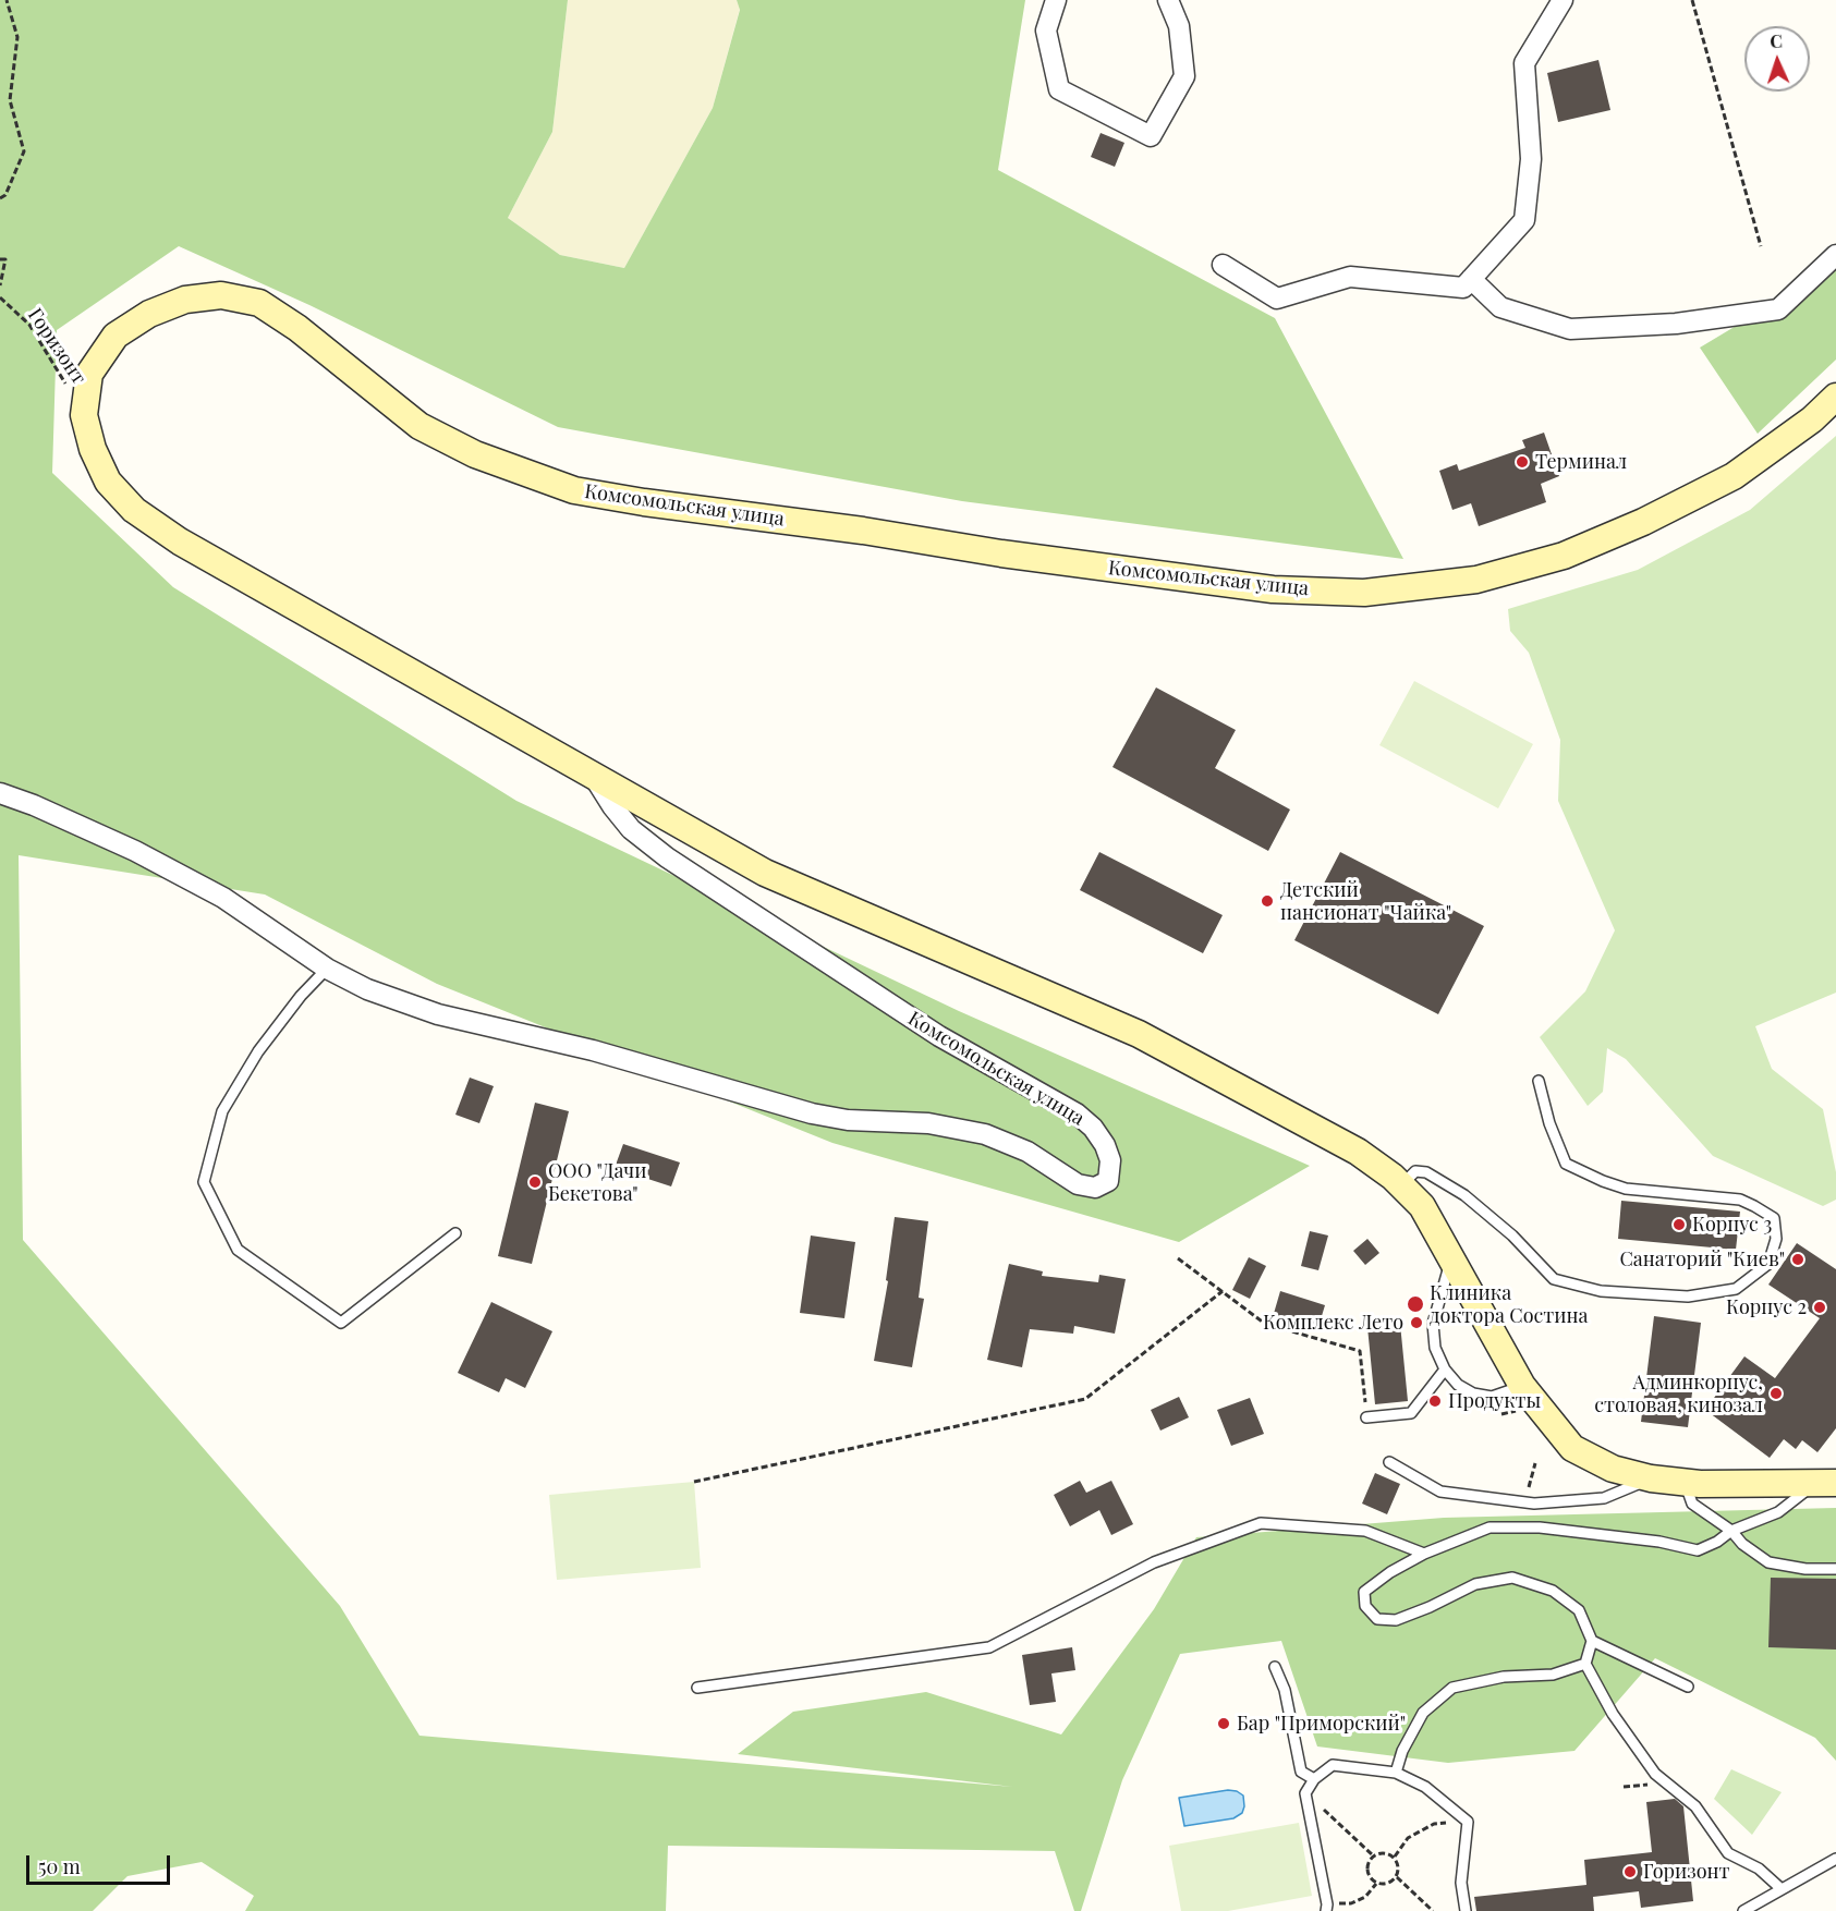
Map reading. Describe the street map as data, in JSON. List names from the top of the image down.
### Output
{
  "streets": {
    "main road": ["Комсомольская улица"],
    "path": ["Горизонт"]
  },
  "places": [
    "Терминал",
    "Детский пансионат \"Чайка\"",
    "ООО \"Дачи Бекетова\"",
    "Корпус 3",
    "Санаторий \"Киев\"",
    "Клиника доктора Состина",
    "Корпус 2",
    "Комплекс Лето",
    "Админкорпус, столовая, кинозал",
    "Продукты",
    "Бар \"Приморский\"",
    "Горизонт"
  ],
  "scale_bar": "50 m",
  "north": "top"
}
